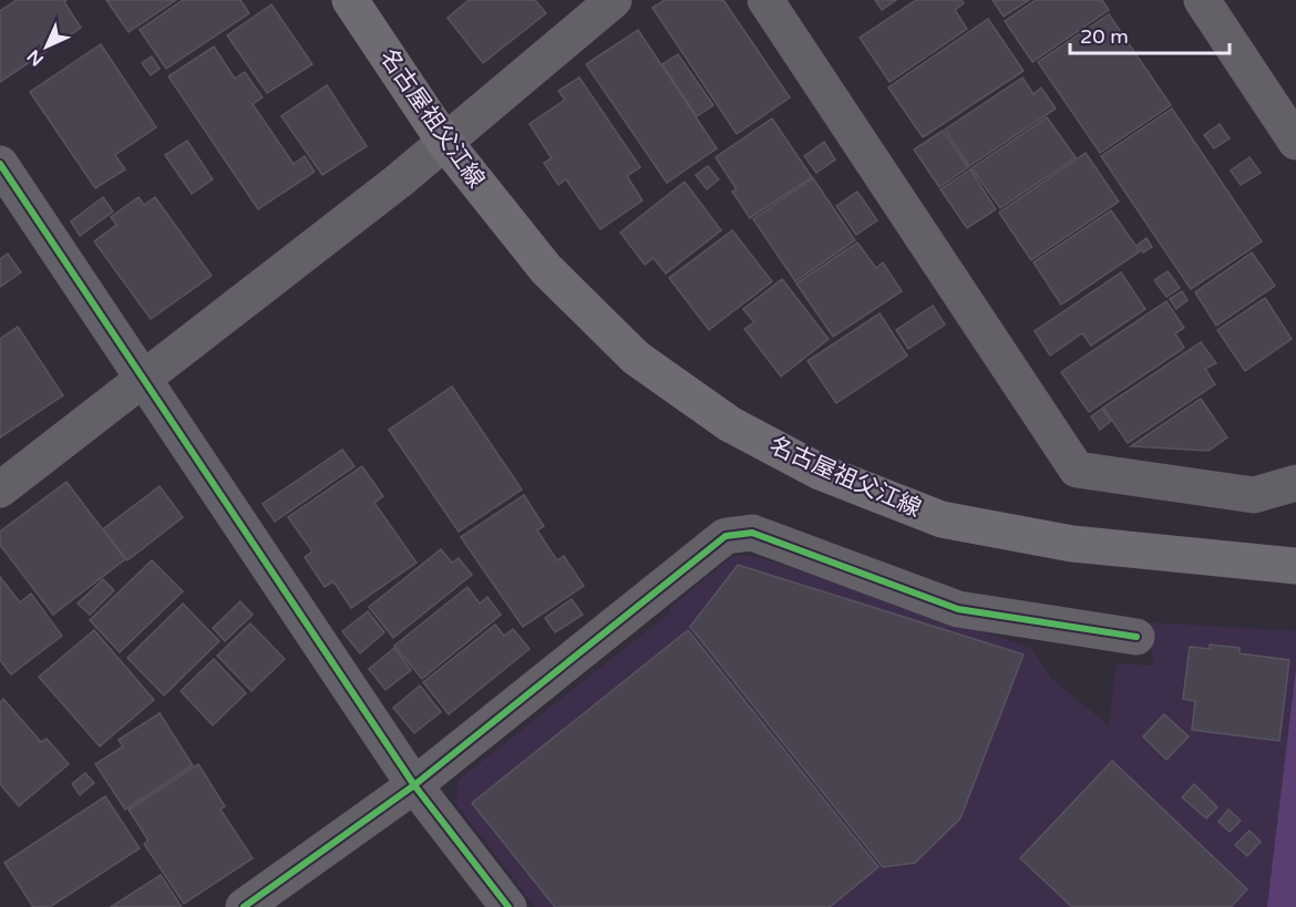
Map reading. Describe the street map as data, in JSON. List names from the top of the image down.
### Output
{
  "streets": {
    "main road": ["名古屋祖父江線"]
  },
  "scale_bar": "20 m",
  "north": "bottom left"
}
